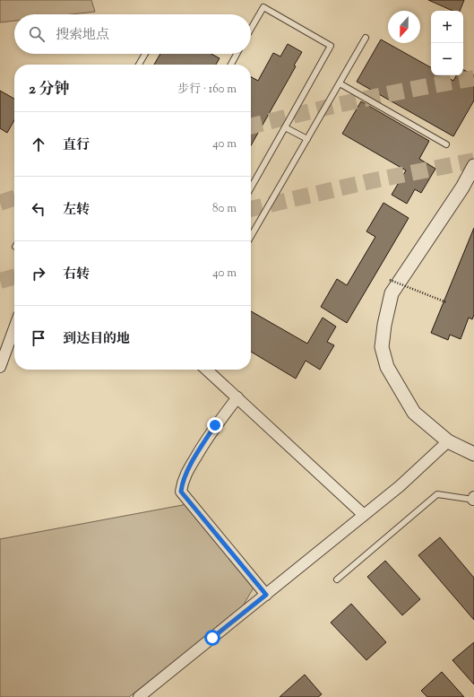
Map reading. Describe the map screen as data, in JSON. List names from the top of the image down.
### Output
{
  "north": "bottom",
  "page": {
    "map_buttons": ["+", "−"],
    "search": "搜索地点",
    "heading": ["2 分钟", "步行 · 160 m"],
    "list": [
      ["直行", "40 m"],
      ["左转", "80 m"],
      ["右转", "40 m"],
      "到达目的地"
    ]
  }
}
